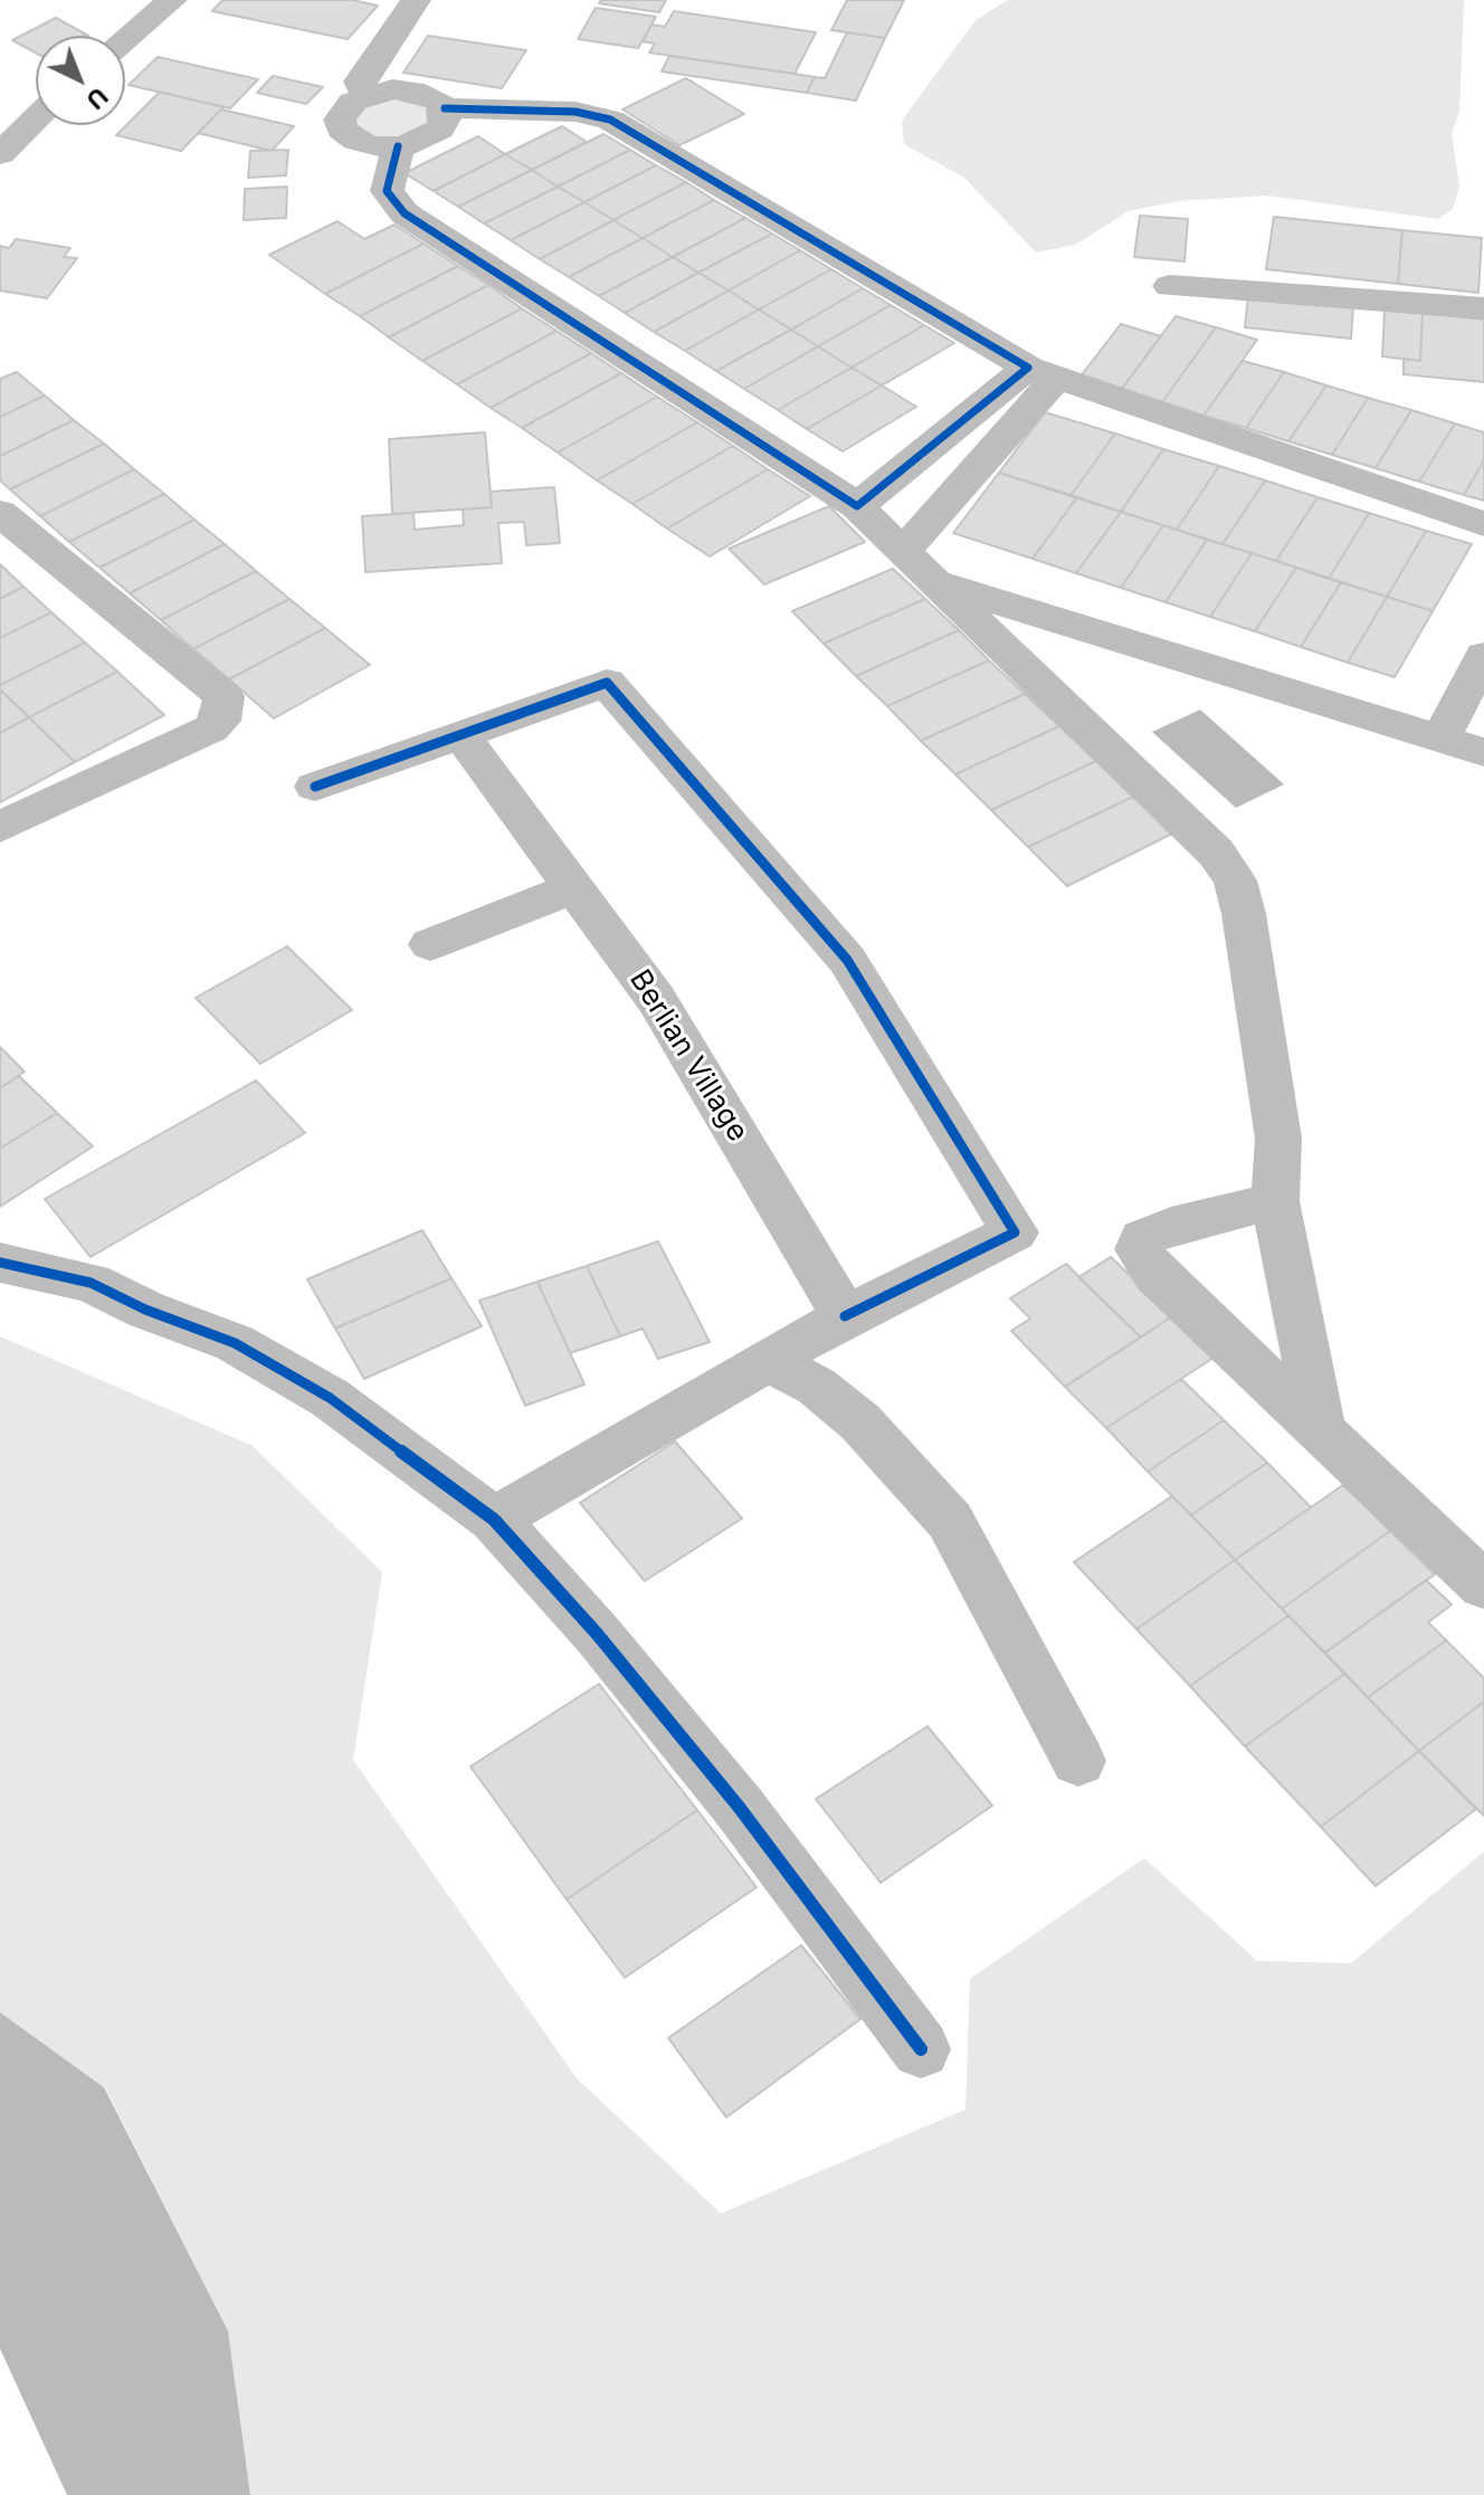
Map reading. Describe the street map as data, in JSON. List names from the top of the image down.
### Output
{
  "streets": {
    "street": ["Berlian Village"]
  },
  "north": "bottom right"
}
